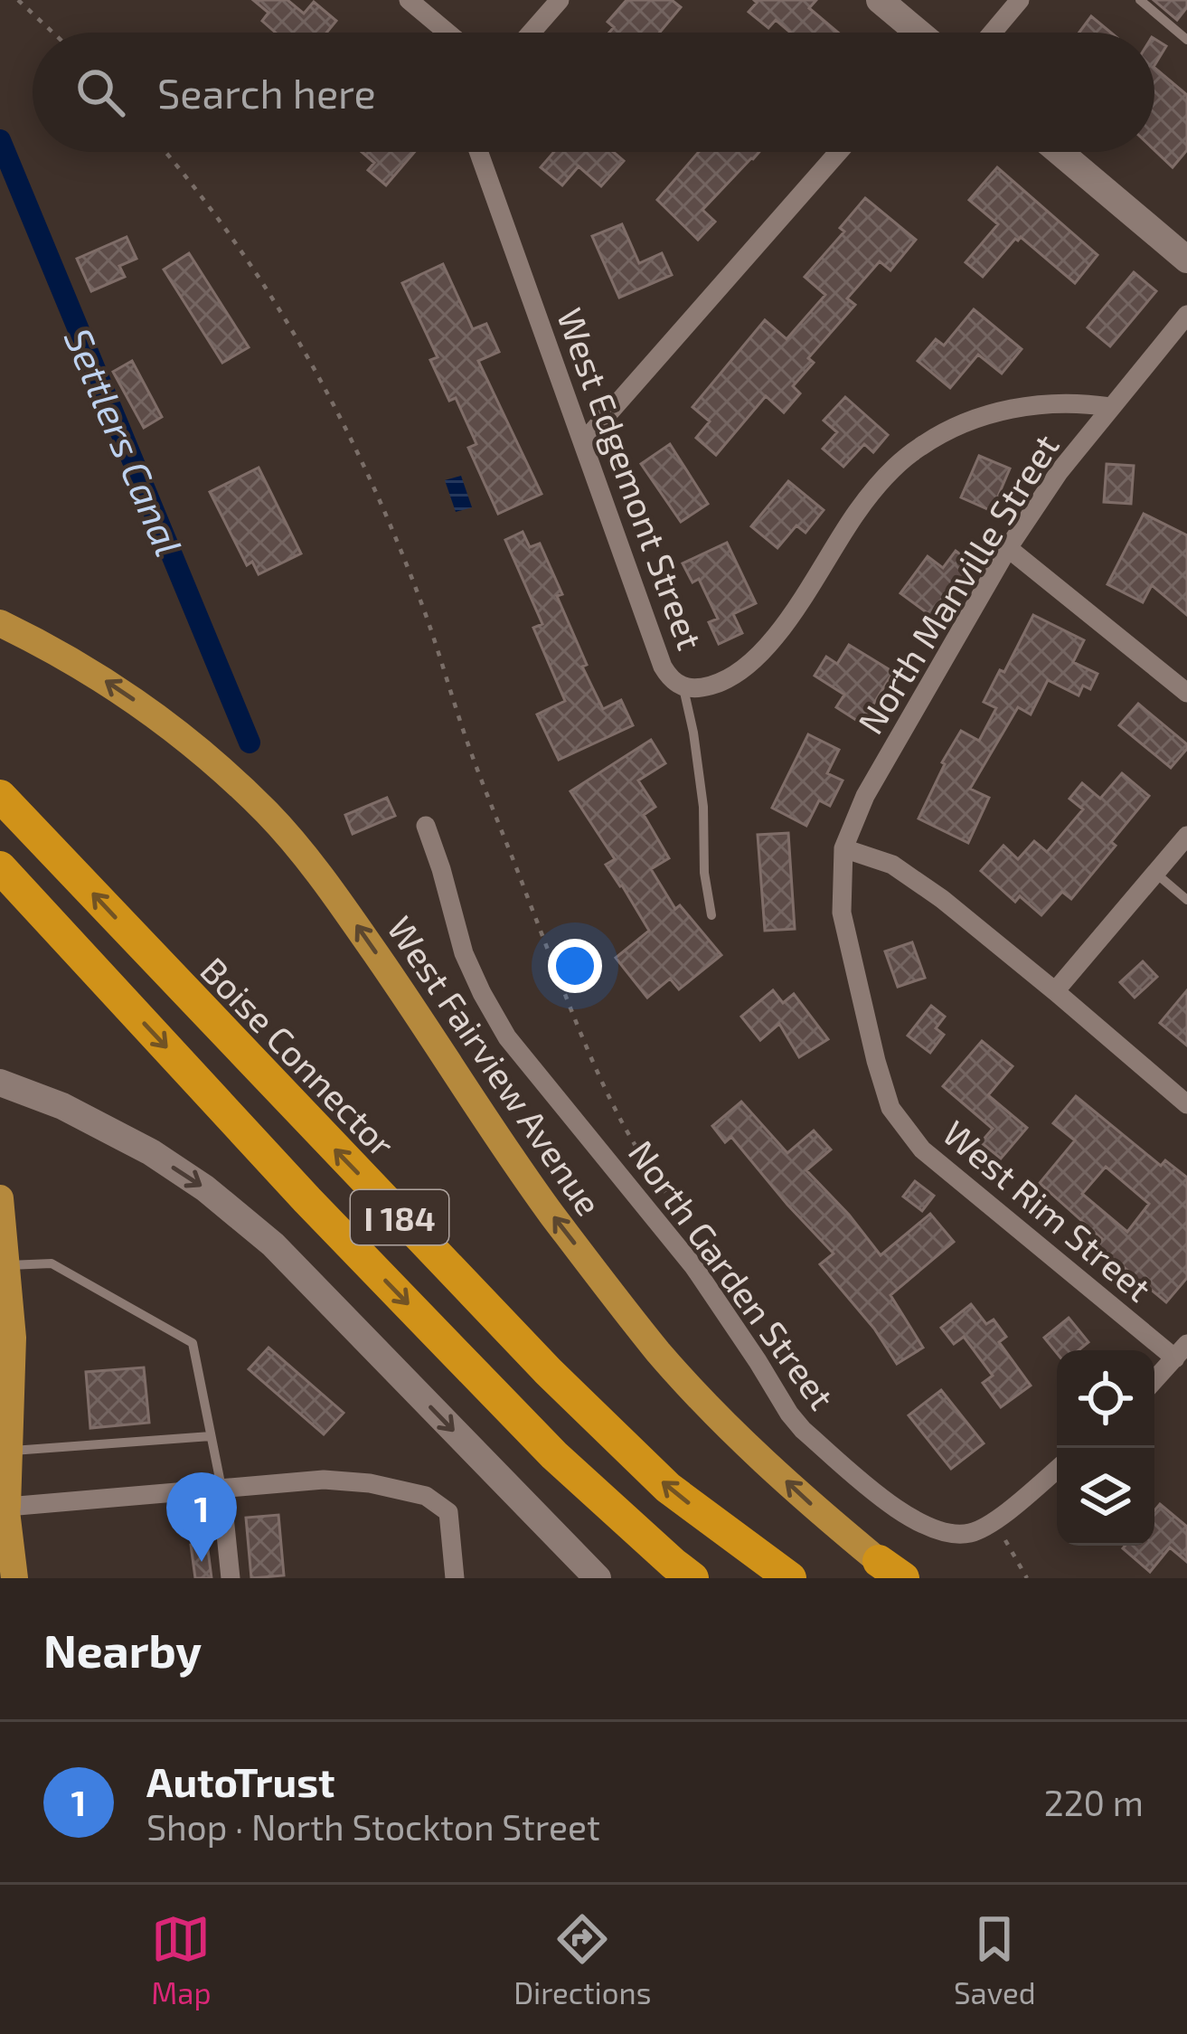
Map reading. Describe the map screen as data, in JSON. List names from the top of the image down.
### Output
{
  "streets": {
    "highway": ["Boise Connector", "I 184"],
    "main road": ["West Fairview Avenue"],
    "street": [
      "West Edgemont Street",
      "North Manville Street",
      "West Rim Street",
      "North Garden Street"
    ]
  },
  "crossings": [
    ["West Edgemont Street", "North Manville Street"],
    ["North Manville Street", "West Rim Street"]
  ],
  "water": ["Settlers Canal"],
  "page": {
    "search": "Search here",
    "pins": "1",
    "heading": "Nearby",
    "list": [
      {
        "mark": "1",
        "name": "AutoTrust",
        "note": "Shop · North Stockton Street",
        "value": "220 m"
      }
    ],
    "nav": ["Map", "Directions", "Saved"]
  }
}
